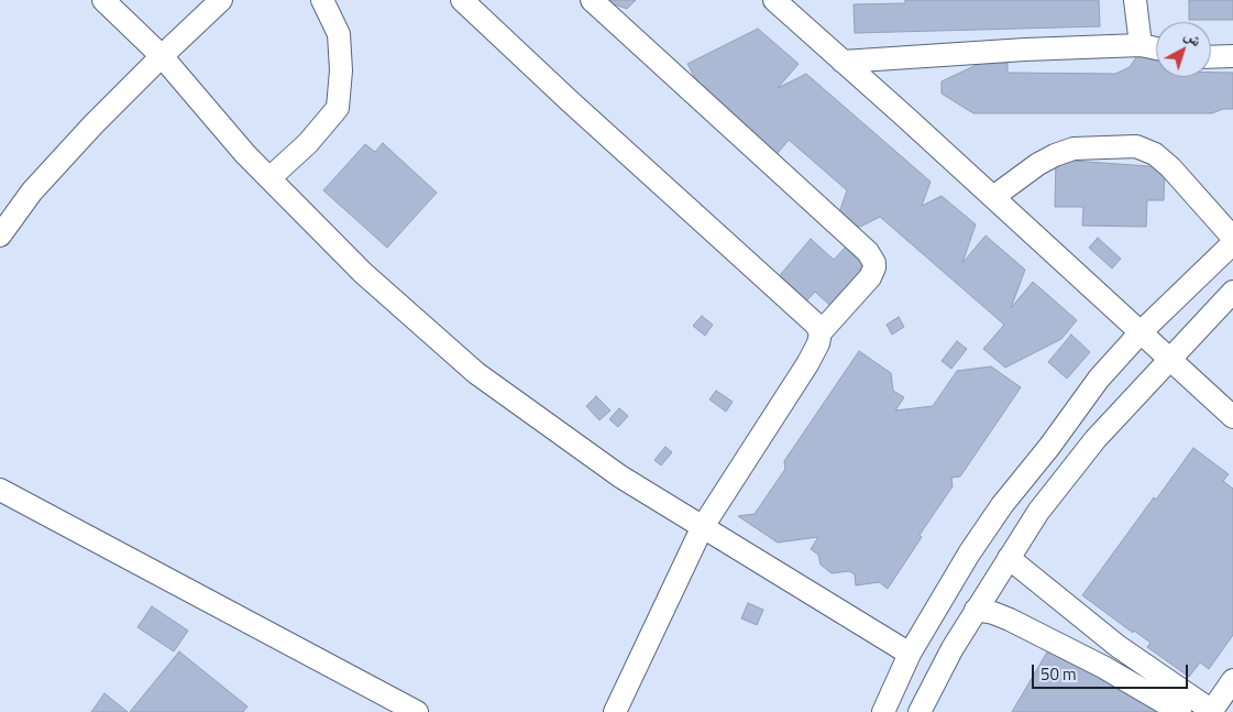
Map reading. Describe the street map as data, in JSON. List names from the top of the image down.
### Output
{
  "scale_bar": "50 m",
  "north": "top right"
}
